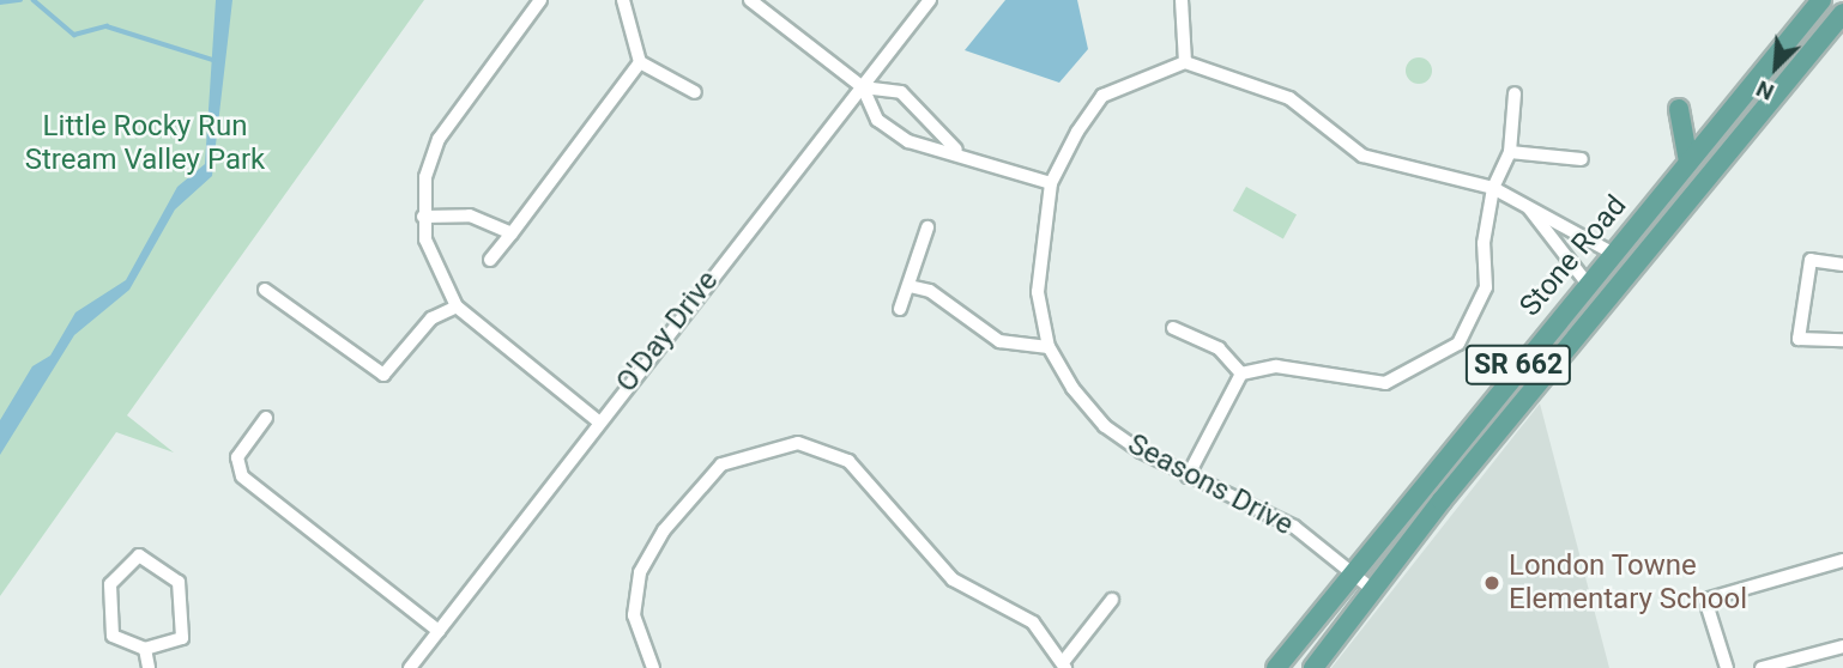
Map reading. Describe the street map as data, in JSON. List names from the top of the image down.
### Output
{
  "streets": {
    "main road": ["Stone Road", "SR 662"],
    "street": ["O'Day Drive", "Seasons Drive"]
  },
  "crossings": [
    ["Stone Road", "Seasons Drive"]
  ],
  "parks": ["Little Rocky Run Stream Valley Park"],
  "places": ["London Towne Elementary School"],
  "north": "bottom left"
}
